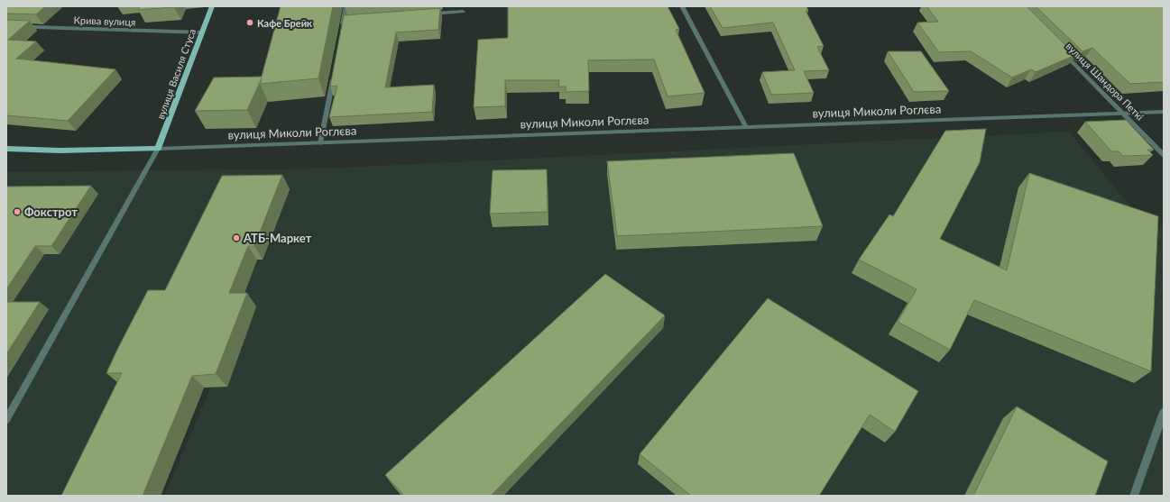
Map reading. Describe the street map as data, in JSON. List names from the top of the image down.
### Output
{
  "streets": {
    "main road": ["вулиця Василя Стуса", "вулиця Миколи Роглєва"],
    "street": ["Крива вулиця", "вулиця Шандора Петкі"]
  },
  "crossings": [
    ["Крива вулиця", "вулиця Василя Стуса"],
    ["вулиця Василя Стуса", "вулиця Миколи Роглєва"],
    ["вулиця Шандора Петкі", "вулиця Миколи Роглєва"]
  ],
  "places": ["Кафе Брейк", "Фокстрот", "АТБ-Маркет"]
}
